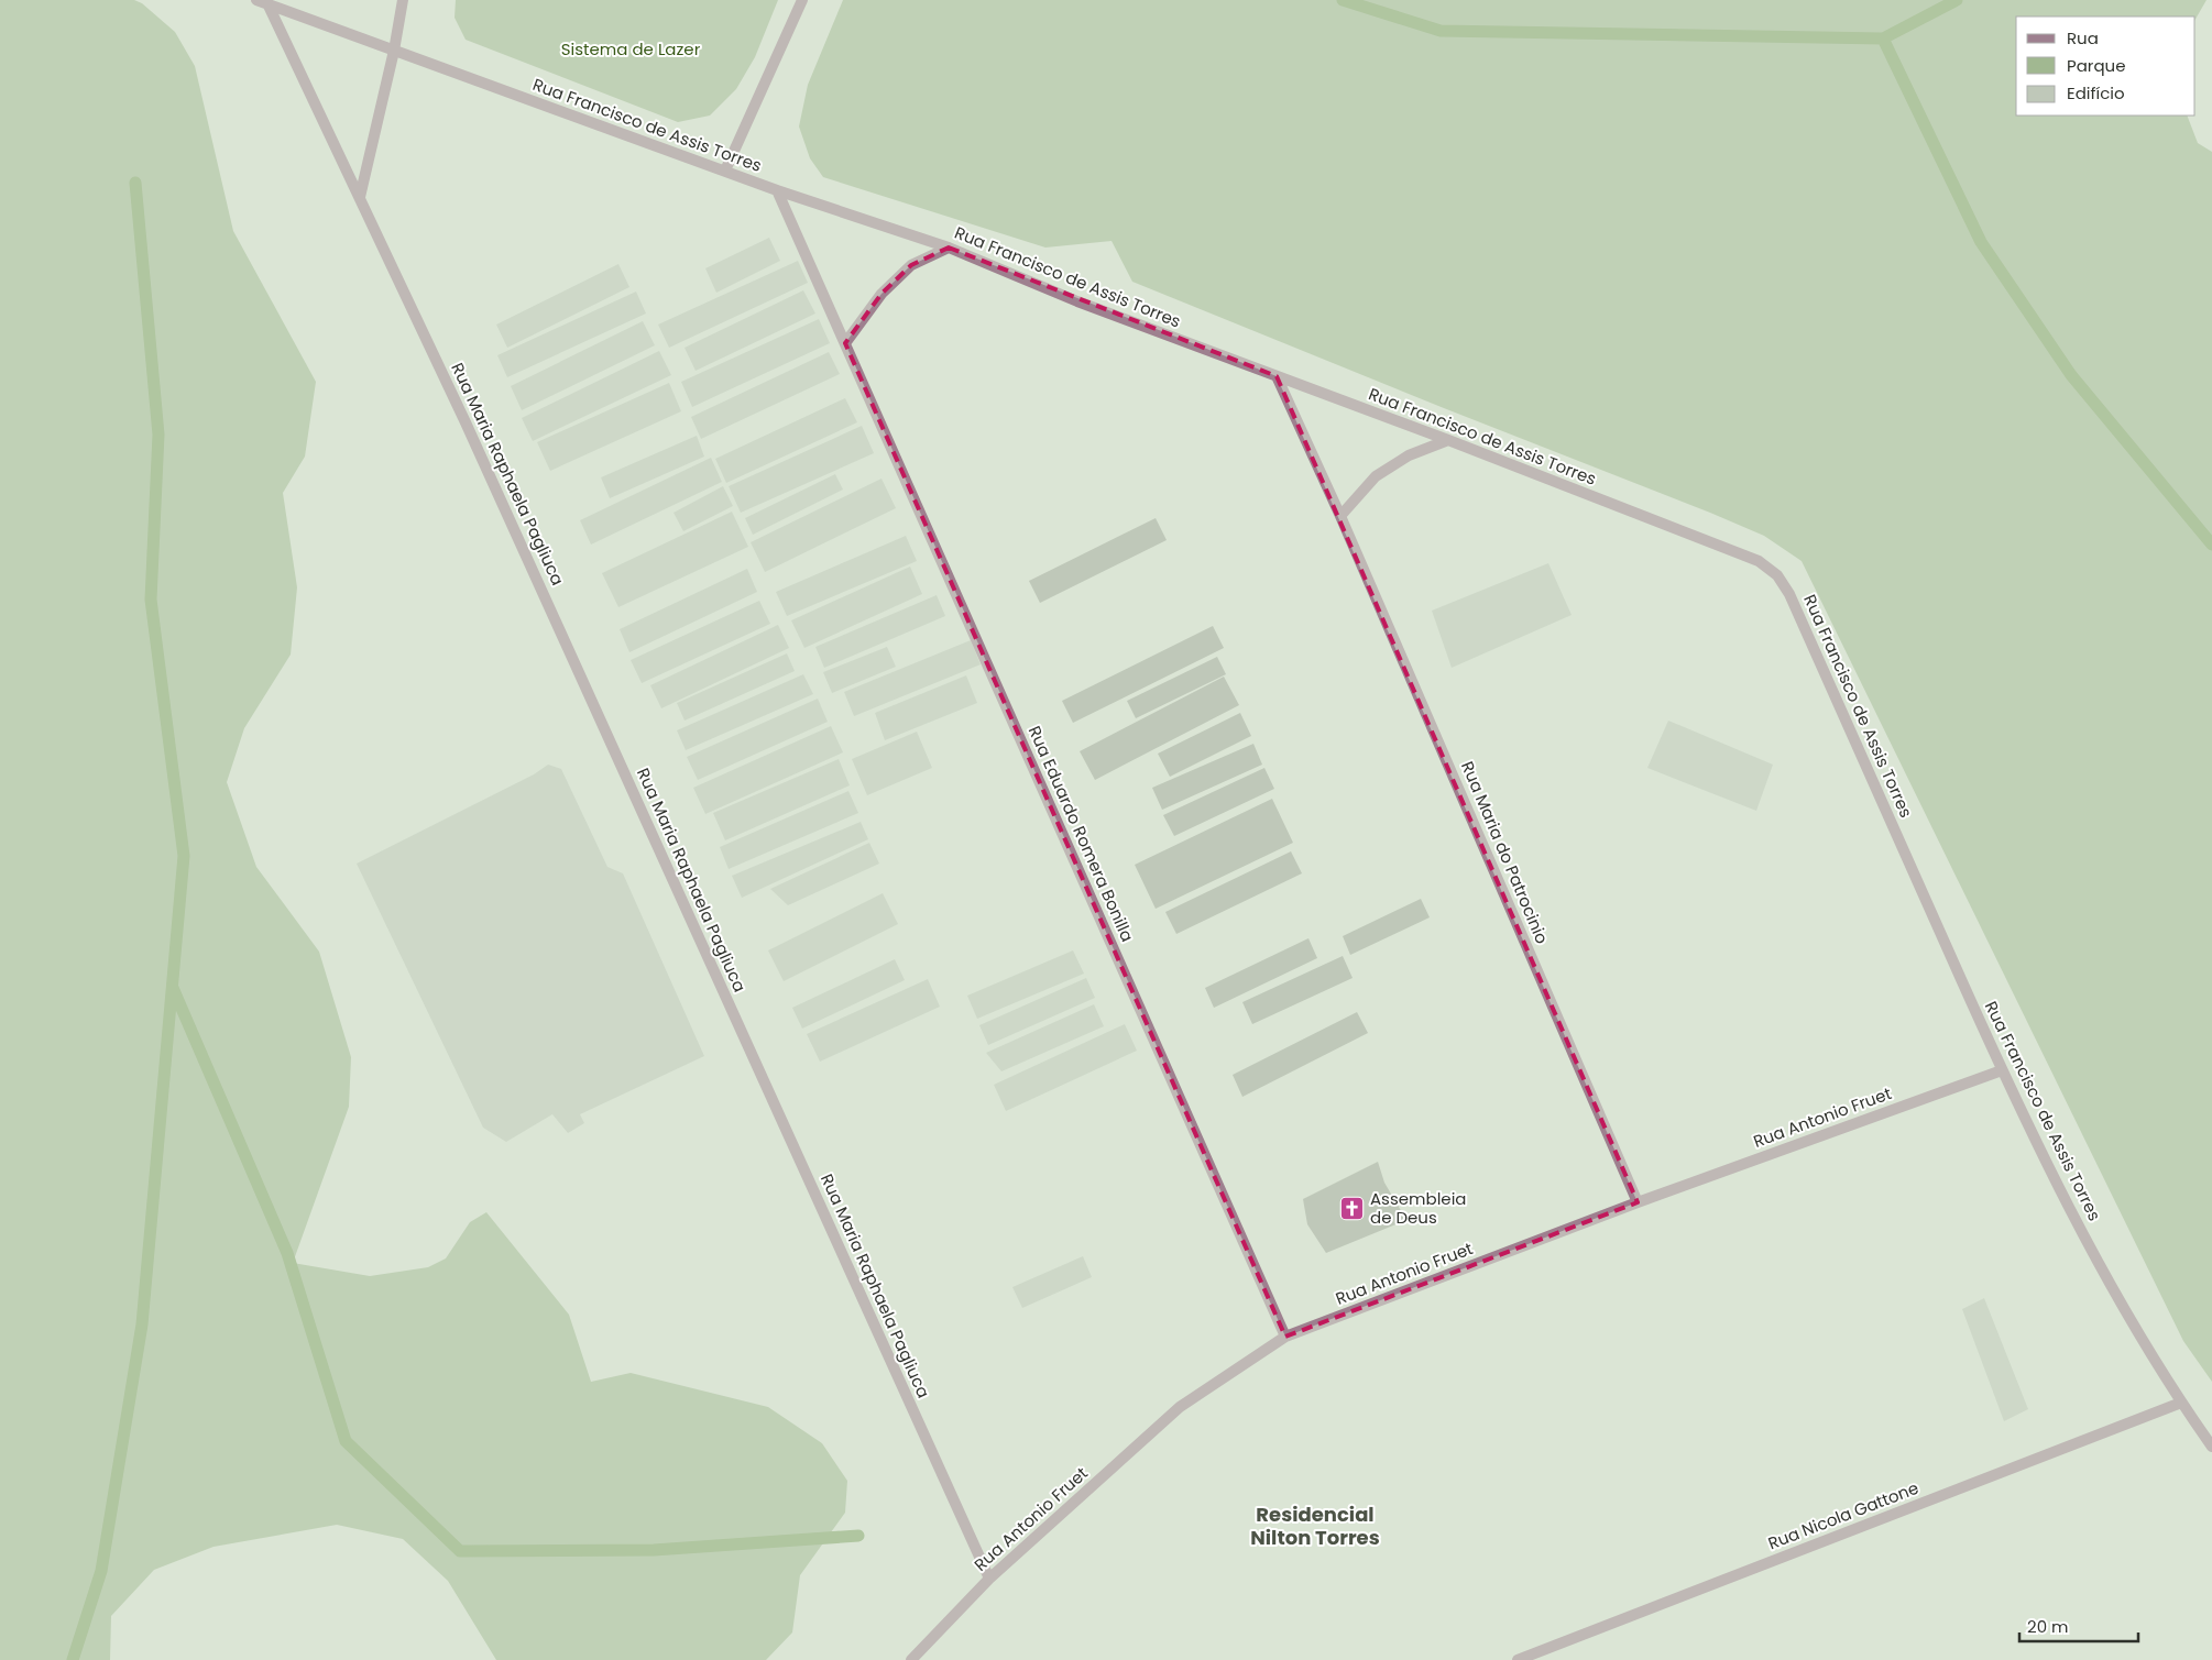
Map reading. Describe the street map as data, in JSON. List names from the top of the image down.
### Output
{
  "streets": {
    "street": [
      "Rua Francisco de Assis Torres",
      "Rua Maria Raphaela Pagliuca",
      "Rua Eduardo Romera Bonilla",
      "Rua Maria do Patrocinio",
      "Rua Antonio Fruet",
      "Rua Nicola Gattone"
    ]
  },
  "crossings": [
    ["Rua Francisco de Assis Torres", "Rua Maria Raphaela Pagliuca"],
    ["Rua Francisco de Assis Torres", "Rua Eduardo Romera Bonilla"],
    ["Rua Francisco de Assis Torres", "Rua Maria do Patrocinio"],
    ["Rua Francisco de Assis Torres", "Rua Antonio Fruet"],
    ["Rua Francisco de Assis Torres", "Rua Nicola Gattone"],
    ["Rua Maria Raphaela Pagliuca", "Rua Antonio Fruet"],
    ["Rua Eduardo Romera Bonilla", "Rua Antonio Fruet"],
    ["Rua Maria do Patrocinio", "Rua Antonio Fruet"]
  ],
  "districts": ["Residencial Nilton Torres"],
  "parks": ["Sistema de Lazer"],
  "places": {
    "church": ["Assembleia de Deus"]
  },
  "legend": ["Rua", "Parque", "Edifício"],
  "scale_bar": "20 m"
}
